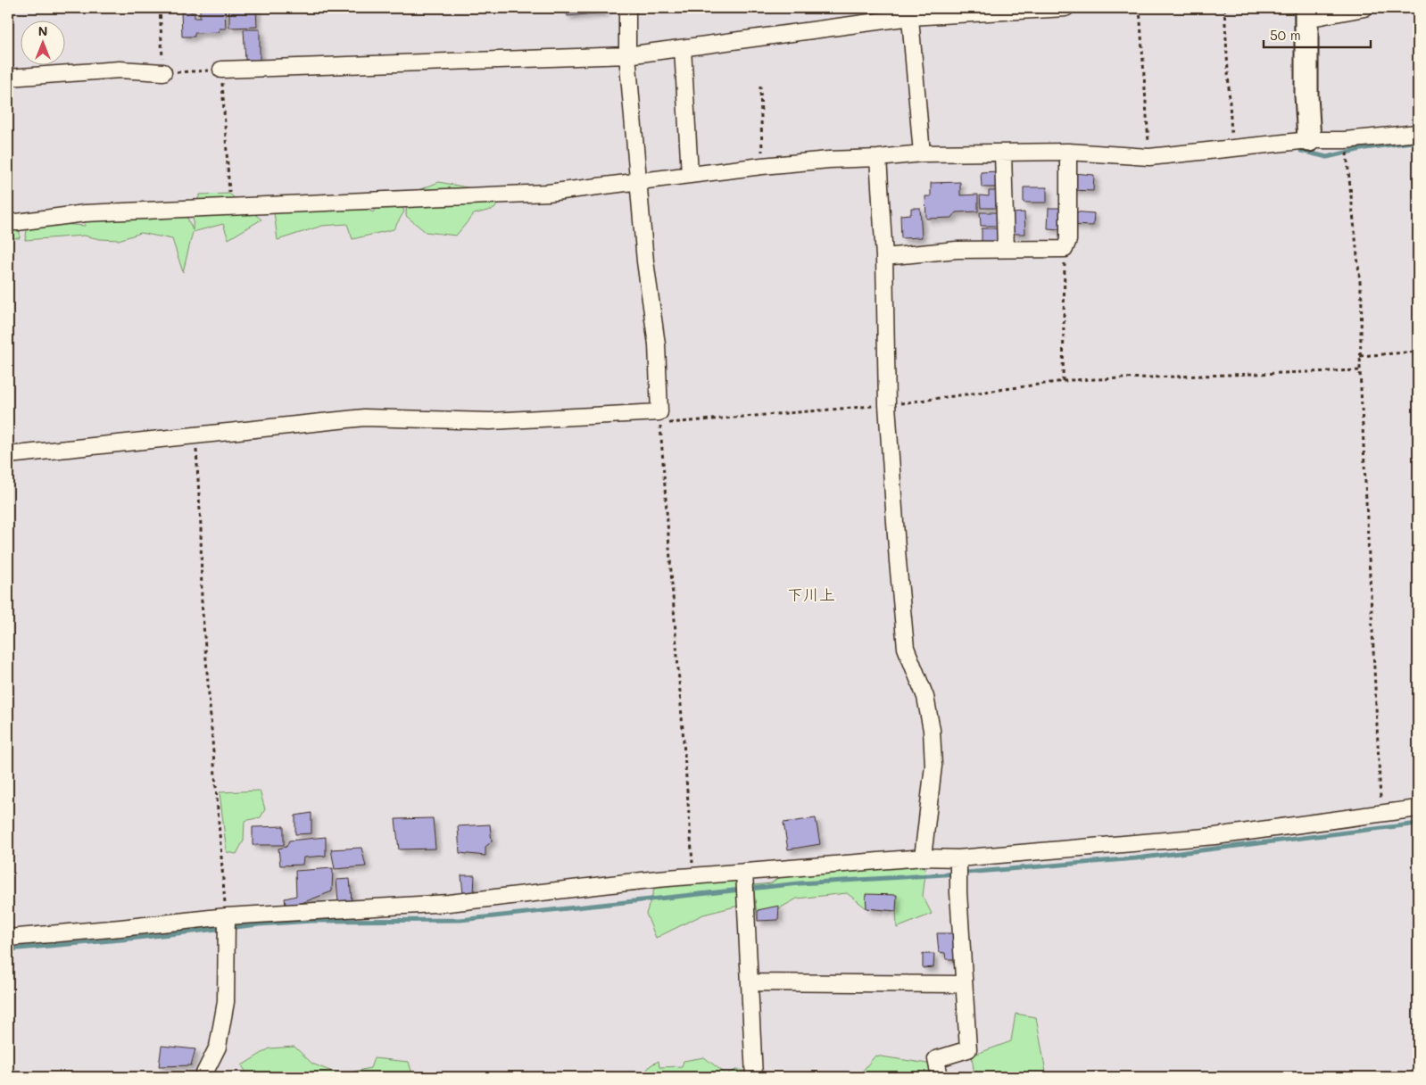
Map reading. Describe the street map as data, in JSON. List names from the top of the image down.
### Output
{
  "districts": ["下川上"],
  "scale_bar": "50 m",
  "north": "top"
}
